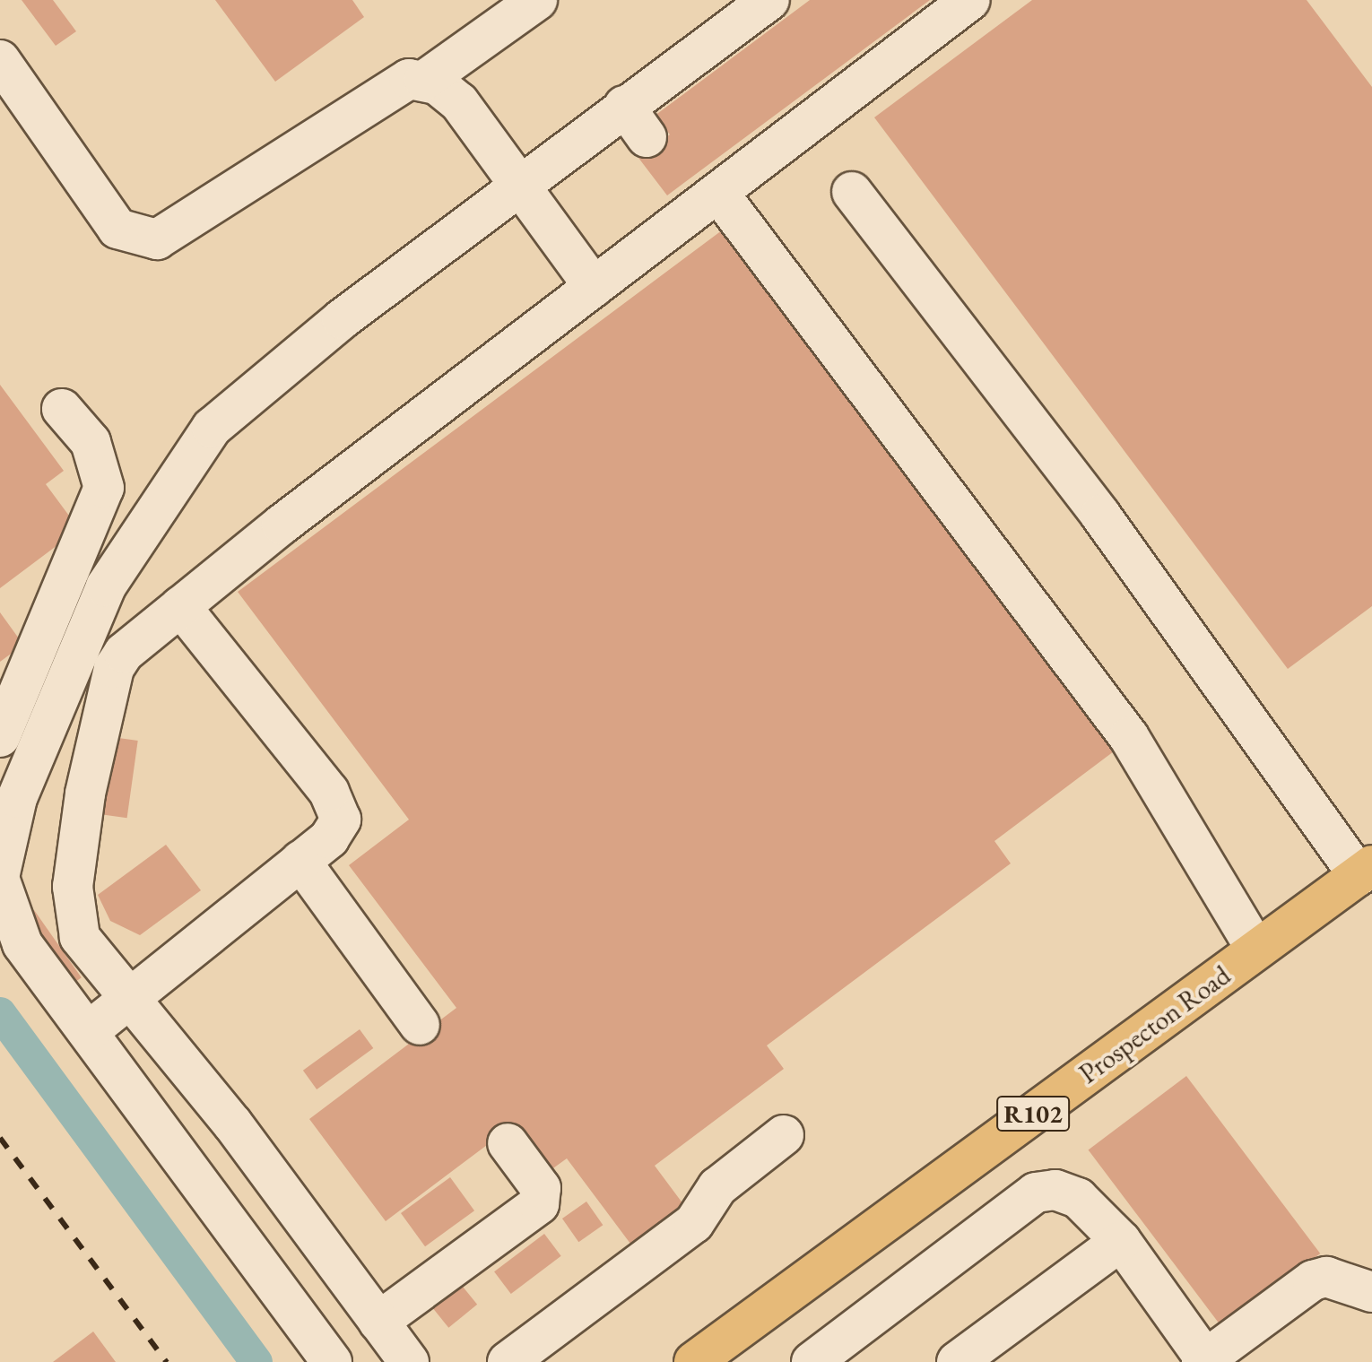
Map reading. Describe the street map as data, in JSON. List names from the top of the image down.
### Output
{
  "streets": {
    "main road": ["Prospecton Road", "R102"]
  }
}
